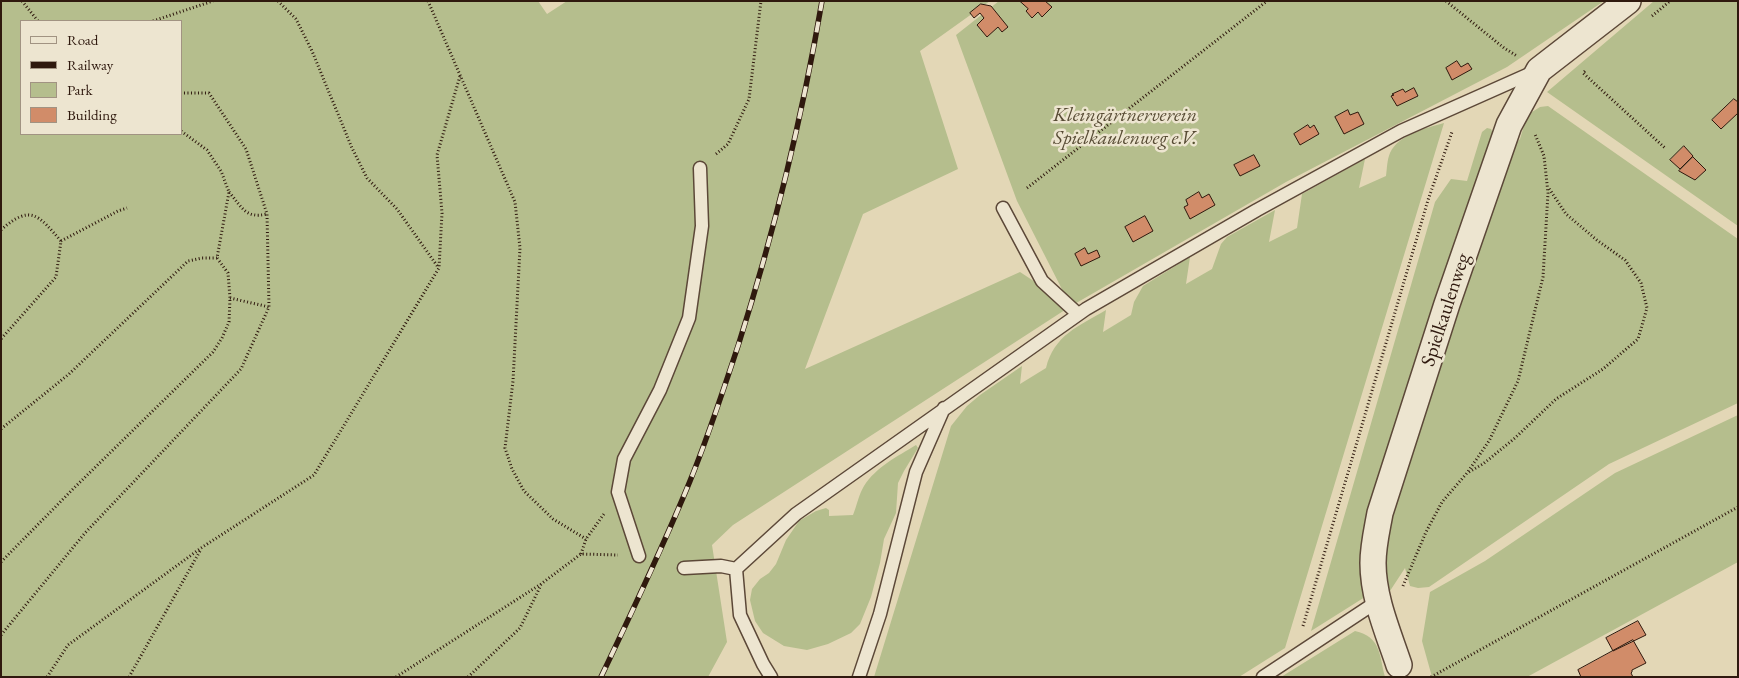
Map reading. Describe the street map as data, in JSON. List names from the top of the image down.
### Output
{
  "streets": {
    "street": ["Spielkaulenweg"]
  },
  "parks": ["Kleingärtnerverein Spielkaulenweg e.V."],
  "legend": [
    "Road",
    "Railway",
    "Park",
    "Building"
  ]
}
